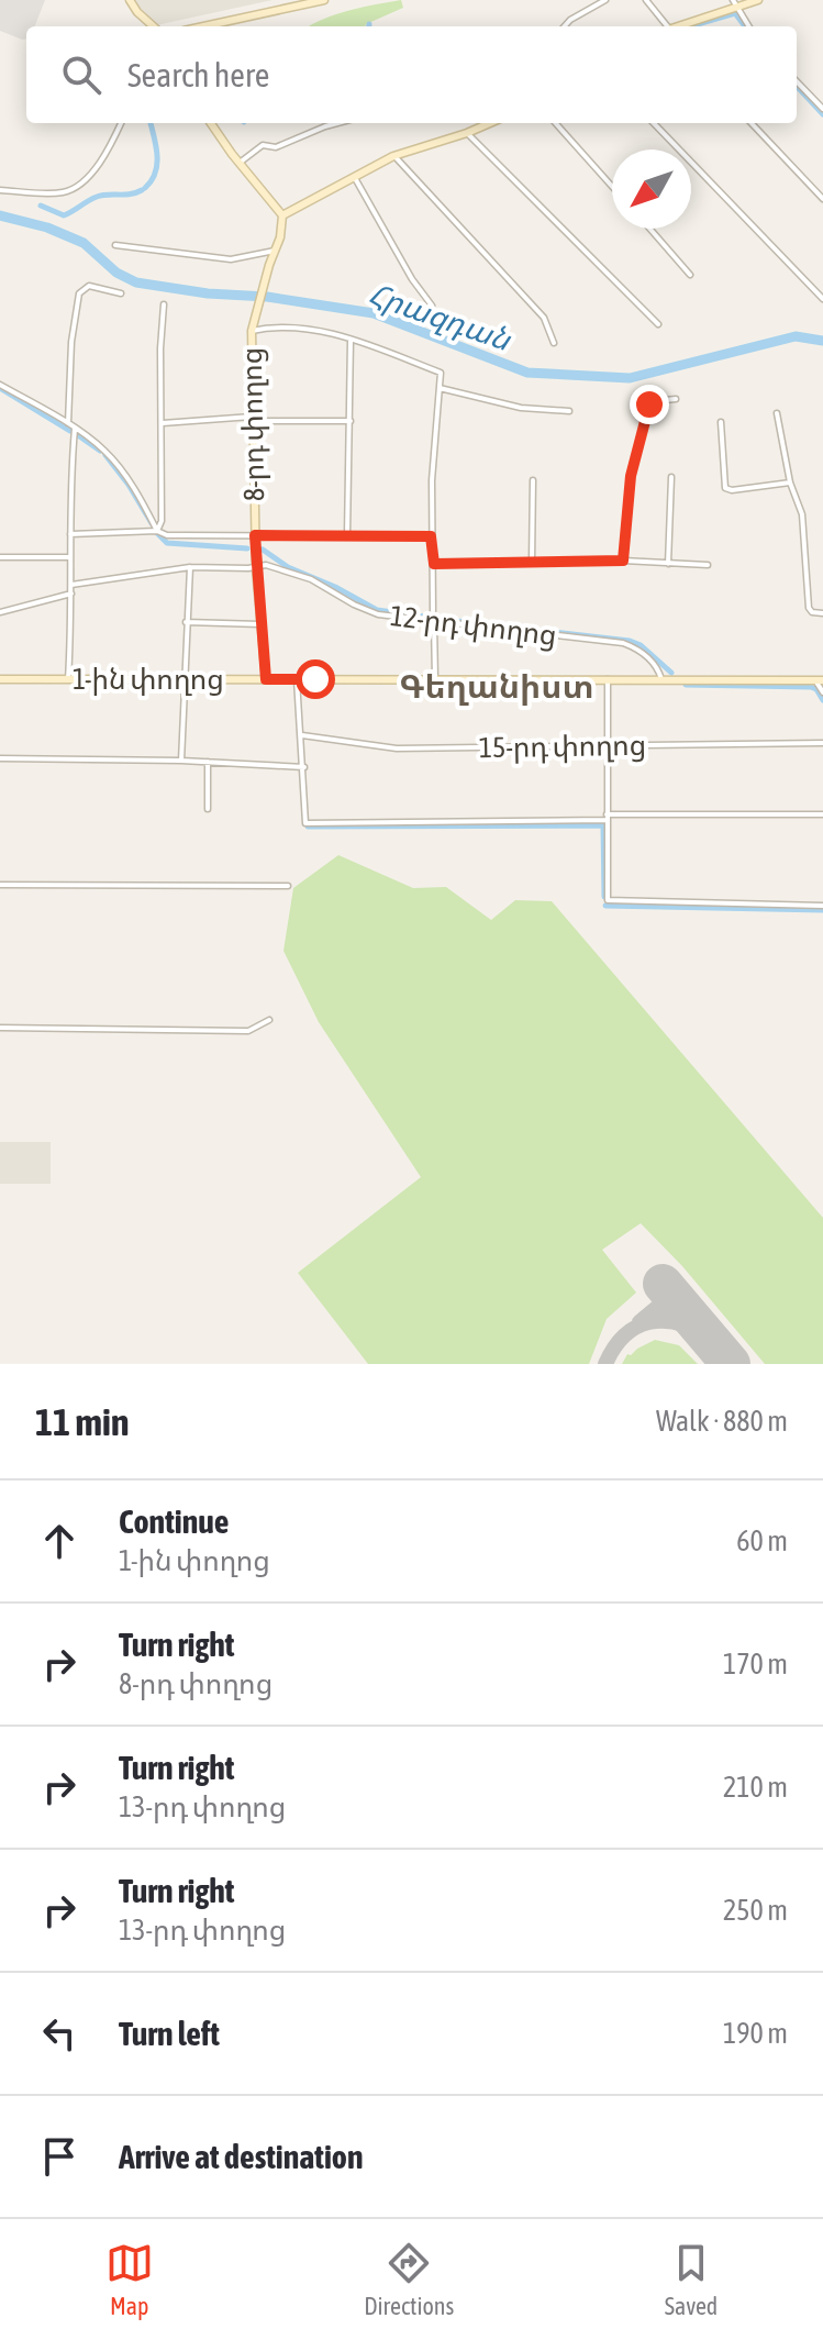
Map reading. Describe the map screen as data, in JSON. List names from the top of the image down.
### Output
{
  "streets": {
    "main road": ["8-րդ փողոց", "1-ին փողոց"],
    "street": ["12-րդ փողոց", "15-րդ փողոց"]
  },
  "crossings": [
    ["8-րդ փողոց", "12-րդ փողոց"],
    ["8-րդ փողոց", "1-ին փողոց"],
    ["12-րդ փողոց", "1-ին փողոց"]
  ],
  "districts": ["Գեղանիստ"],
  "water": ["Հրազդան"],
  "north": "bottom left",
  "page": {
    "search": "Search here",
    "heading": ["11 min", "Walk · 880 m"],
    "list": [
      ["Continue", "1-ին փողոց", "60 m"],
      ["Turn right", "8-րդ փողոց", "170 m"],
      ["Turn right", "13-րդ փողոց", "210 m"],
      ["Turn right", "13-րդ փողոց", "250 m"],
      ["Turn left", "190 m"],
      "Arrive at destination"
    ],
    "nav": ["Map", "Directions", "Saved"]
  }
}
